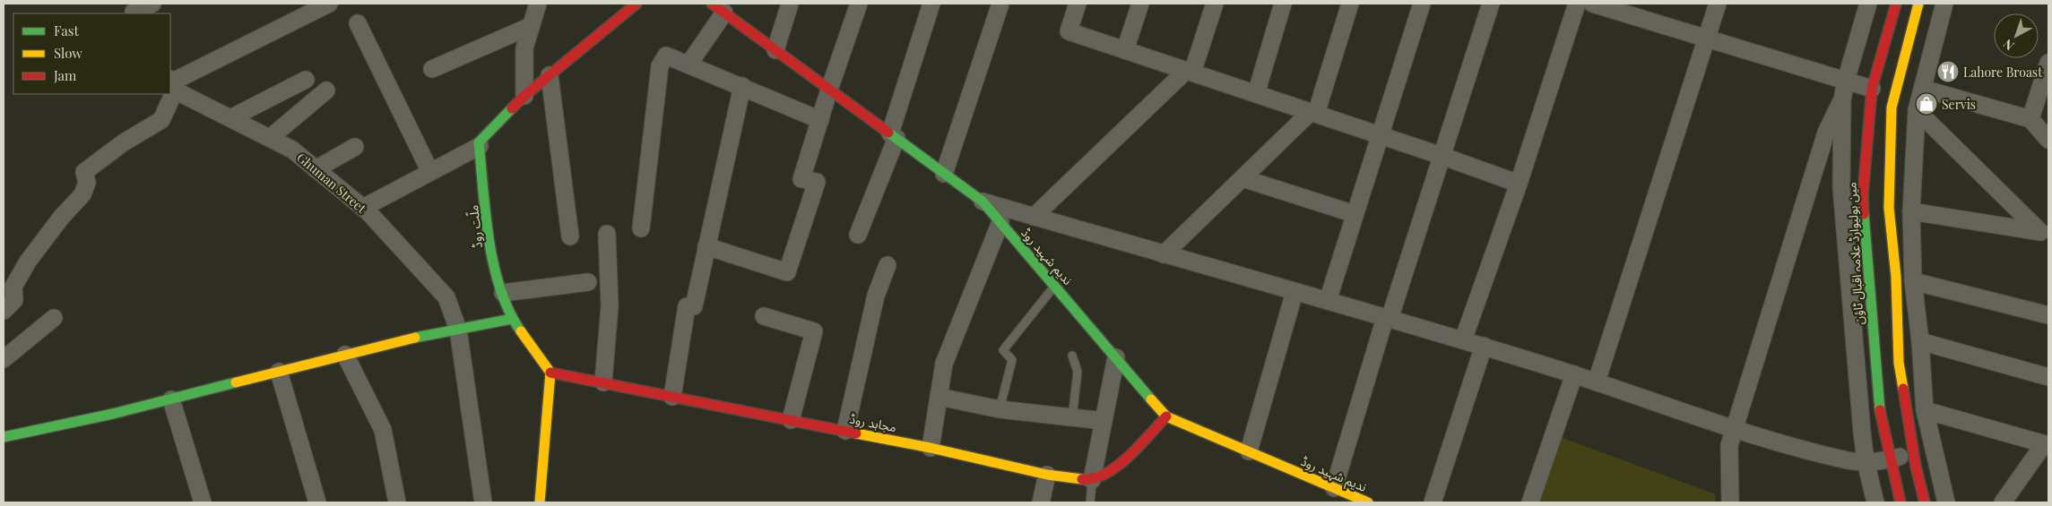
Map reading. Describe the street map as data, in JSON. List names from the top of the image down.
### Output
{
  "streets": {
    "street": [
      "Ghuman Street",
      "ملّت روڈ",
      "مین بولیوارڈ علامہ اقبال ٹاؤن",
      "ندیم شہید روڈ",
      "مجاہد روڈ"
    ]
  },
  "crossings": [
    ["ملّت روڈ", "مجاہد روڈ"]
  ],
  "places": {
    "restaurant": ["Lahore Broast"],
    "shop": ["Servis"]
  },
  "legend": ["Fast", "Slow", "Jam"],
  "north": "bottom left"
}
